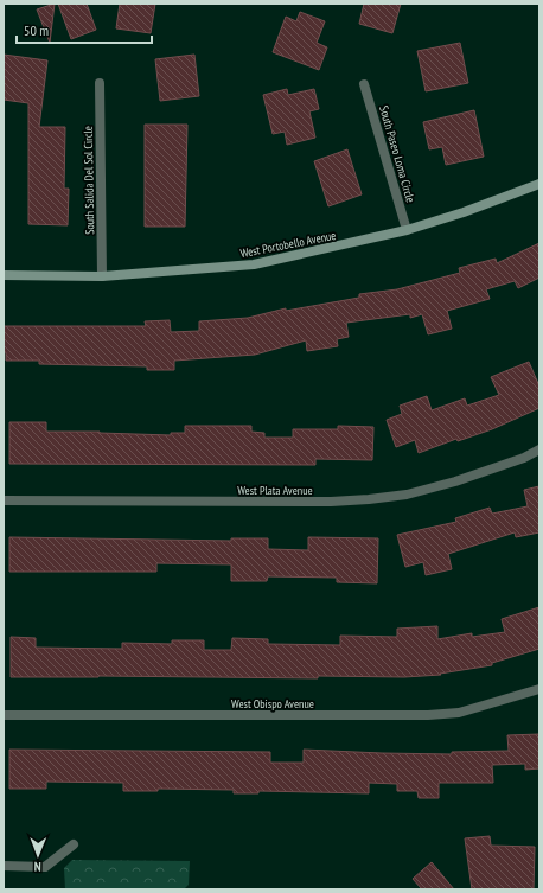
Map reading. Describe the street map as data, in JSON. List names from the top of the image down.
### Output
{
  "streets": {
    "street": [
      "South Paseo Loma Circle",
      "South Salida Del Sol Circle",
      "West Portobello Avenue",
      "West Plata Avenue",
      "West Obispo Avenue"
    ]
  },
  "crossings": [
    ["South Paseo Loma Circle", "West Portobello Avenue"],
    ["South Salida Del Sol Circle", "West Portobello Avenue"]
  ],
  "scale_bar": "50 m",
  "north": "bottom"
}
